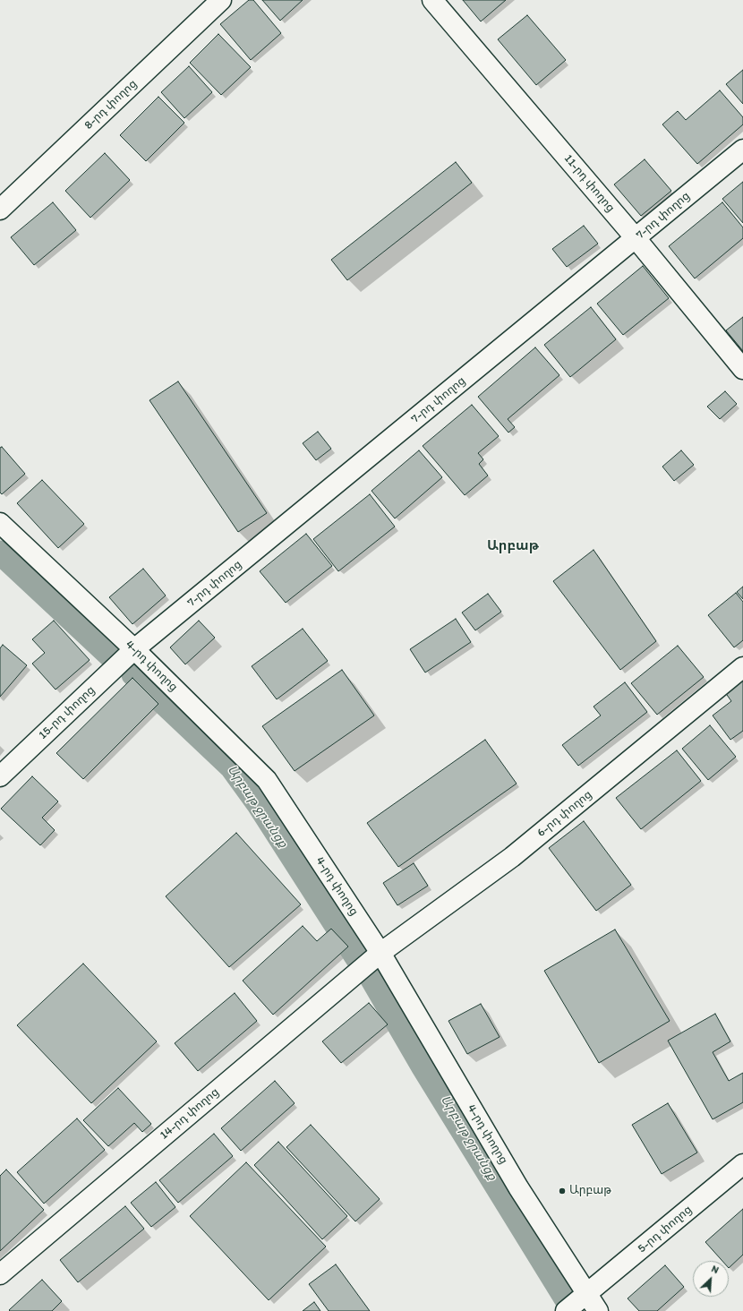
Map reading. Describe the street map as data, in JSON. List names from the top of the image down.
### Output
{
  "streets": {
    "street": [
      "8-րդ փողոց",
      "11-րդ փողոց",
      "7-րդ փողոց",
      "4-րդ փողոց",
      "15-րդ փողոց",
      "6-րդ փողոց",
      "14-րդ փողոց",
      "5-րդ փողոց"
    ]
  },
  "crossings": [
    ["11-րդ փողոց", "7-րդ փողոց"],
    ["7-րդ փողոց", "4-րդ փողոց"],
    ["7-րդ փողոց", "15-րդ փողոց"],
    ["4-րդ փողոց", "15-րդ փողոց"],
    ["4-րդ փողոց", "6-րդ փողոց"],
    ["4-րդ փողոց", "14-րդ փողոց"],
    ["4-րդ փողոց", "5-րդ փողոց"],
    ["6-րդ փողոց", "14-րդ փողոց"]
  ],
  "districts": ["Արբաթ"],
  "water": ["Արբաթ ջրանցք"],
  "places": ["Արբաթ"],
  "north": "top right"
}
